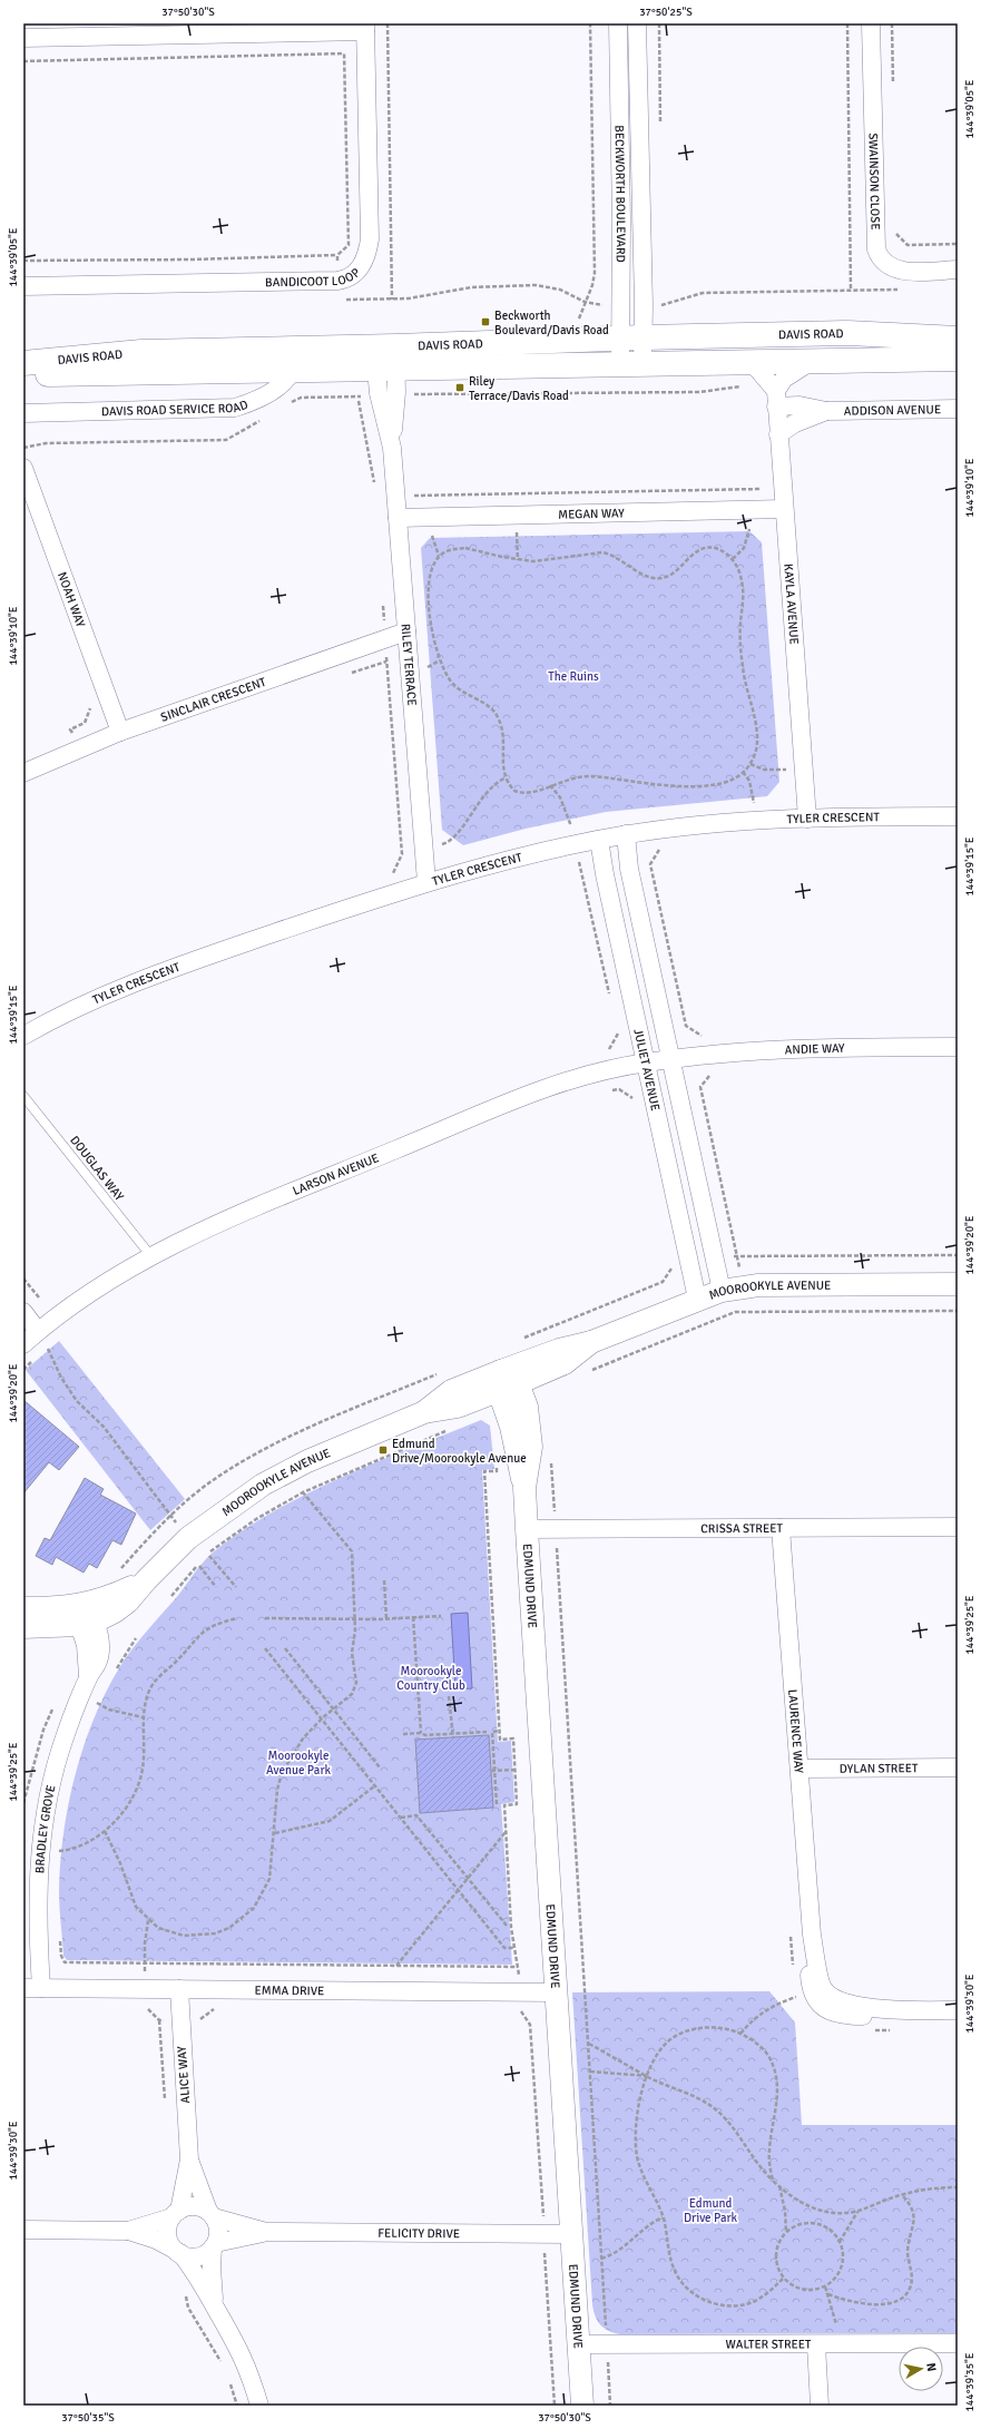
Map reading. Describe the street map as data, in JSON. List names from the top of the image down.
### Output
{
  "streets": {
    "main road": ["DAVIS ROAD"],
    "street": [
      "SWAINSON CLOSE",
      "BECKWORTH BOULEVARD",
      "BANDICOOT LOOP",
      "DAVIS ROAD SERVICE ROAD",
      "ADDISON AVENUE",
      "MEGAN WAY",
      "NOAH WAY",
      "KAYLA AVENUE",
      "RILEY TERRACE",
      "SINCLAIR CRESCENT",
      "TYLER CRESCENT",
      "ANDIE WAY",
      "JULIET AVENUE",
      "LARSON AVENUE",
      "MOOROOKYLE AVENUE",
      "CRISSA STREET",
      "EDMUND DRIVE",
      "LAURENCE WAY",
      "DYLAN STREET",
      "BRADLEY GROVE",
      "EMMA DRIVE",
      "ALICE WAY",
      "FELICITY DRIVE",
      "WALTER STREET"
    ],
    "lane": ["DOUGLAS WAY"]
  },
  "crossings": [
    ["BECKWORTH BOULEVARD", "DAVIS ROAD"],
    ["DAVIS ROAD", "DAVIS ROAD SERVICE ROAD"],
    ["DAVIS ROAD", "RILEY TERRACE"],
    ["ADDISON AVENUE", "KAYLA AVENUE"],
    ["MEGAN WAY", "KAYLA AVENUE"],
    ["MEGAN WAY", "RILEY TERRACE"],
    ["NOAH WAY", "SINCLAIR CRESCENT"],
    ["KAYLA AVENUE", "TYLER CRESCENT"],
    ["RILEY TERRACE", "SINCLAIR CRESCENT"],
    ["RILEY TERRACE", "TYLER CRESCENT"],
    ["TYLER CRESCENT", "JULIET AVENUE"],
    ["ANDIE WAY", "JULIET AVENUE"],
    ["ANDIE WAY", "LARSON AVENUE"],
    ["JULIET AVENUE", "LARSON AVENUE"],
    ["JULIET AVENUE", "MOOROOKYLE AVENUE"],
    ["DOUGLAS WAY", "LARSON AVENUE"],
    ["MOOROOKYLE AVENUE", "EDMUND DRIVE"],
    ["MOOROOKYLE AVENUE", "BRADLEY GROVE"],
    ["CRISSA STREET", "EDMUND DRIVE"],
    ["CRISSA STREET", "LAURENCE WAY"],
    ["EDMUND DRIVE", "EMMA DRIVE"],
    ["EDMUND DRIVE", "FELICITY DRIVE"],
    ["EDMUND DRIVE", "WALTER STREET"],
    ["LAURENCE WAY", "DYLAN STREET"],
    ["BRADLEY GROVE", "EMMA DRIVE"],
    ["EMMA DRIVE", "ALICE WAY"],
    ["ALICE WAY", "FELICITY DRIVE"]
  ],
  "parks": [
    "The Ruins",
    "Moorookyle Country Club",
    "Moorookyle Avenue Park",
    "Edmund Drive Park"
  ],
  "places": {
    "transit": ["Beckworth Boulevard/Davis Road", "Riley Terrace/Davis Road", "Edmund Drive/Moorookyle Avenue"]
  },
  "north": "right",
  "coordinates": [
    "37°50'30\"S",
    "37°50'25\"S",
    "144°39'05\"E",
    "144°39'10\"E",
    "144°39'15\"E",
    "144°39'20\"E",
    "144°39'25\"E",
    "144°39'30\"E",
    "144°39'35\"E",
    "37°50'35\"S"
  ]
}
